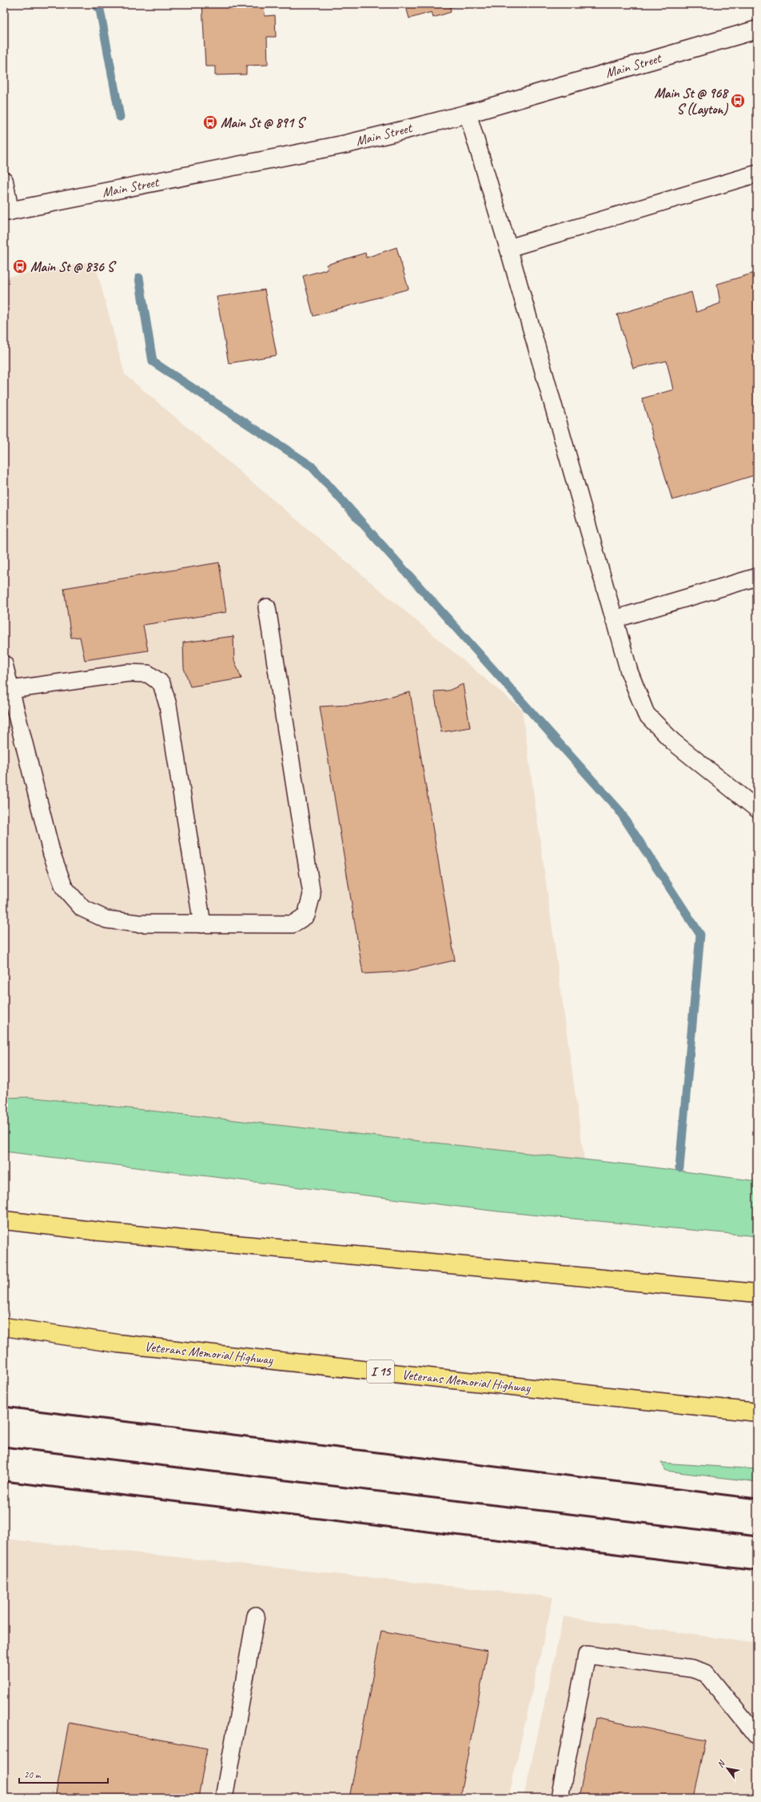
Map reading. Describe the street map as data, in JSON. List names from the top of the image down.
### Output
{
  "streets": {
    "highway": ["Veterans Memorial Highway", "I 15"],
    "main road": ["Main Street"]
  },
  "places": {
    "bus stop": ["Main St @ 968 S (Layton)", "Main St @ 891 S", "Main St @ 836 S"]
  },
  "scale_bar": "20 m",
  "north": "top left"
}
